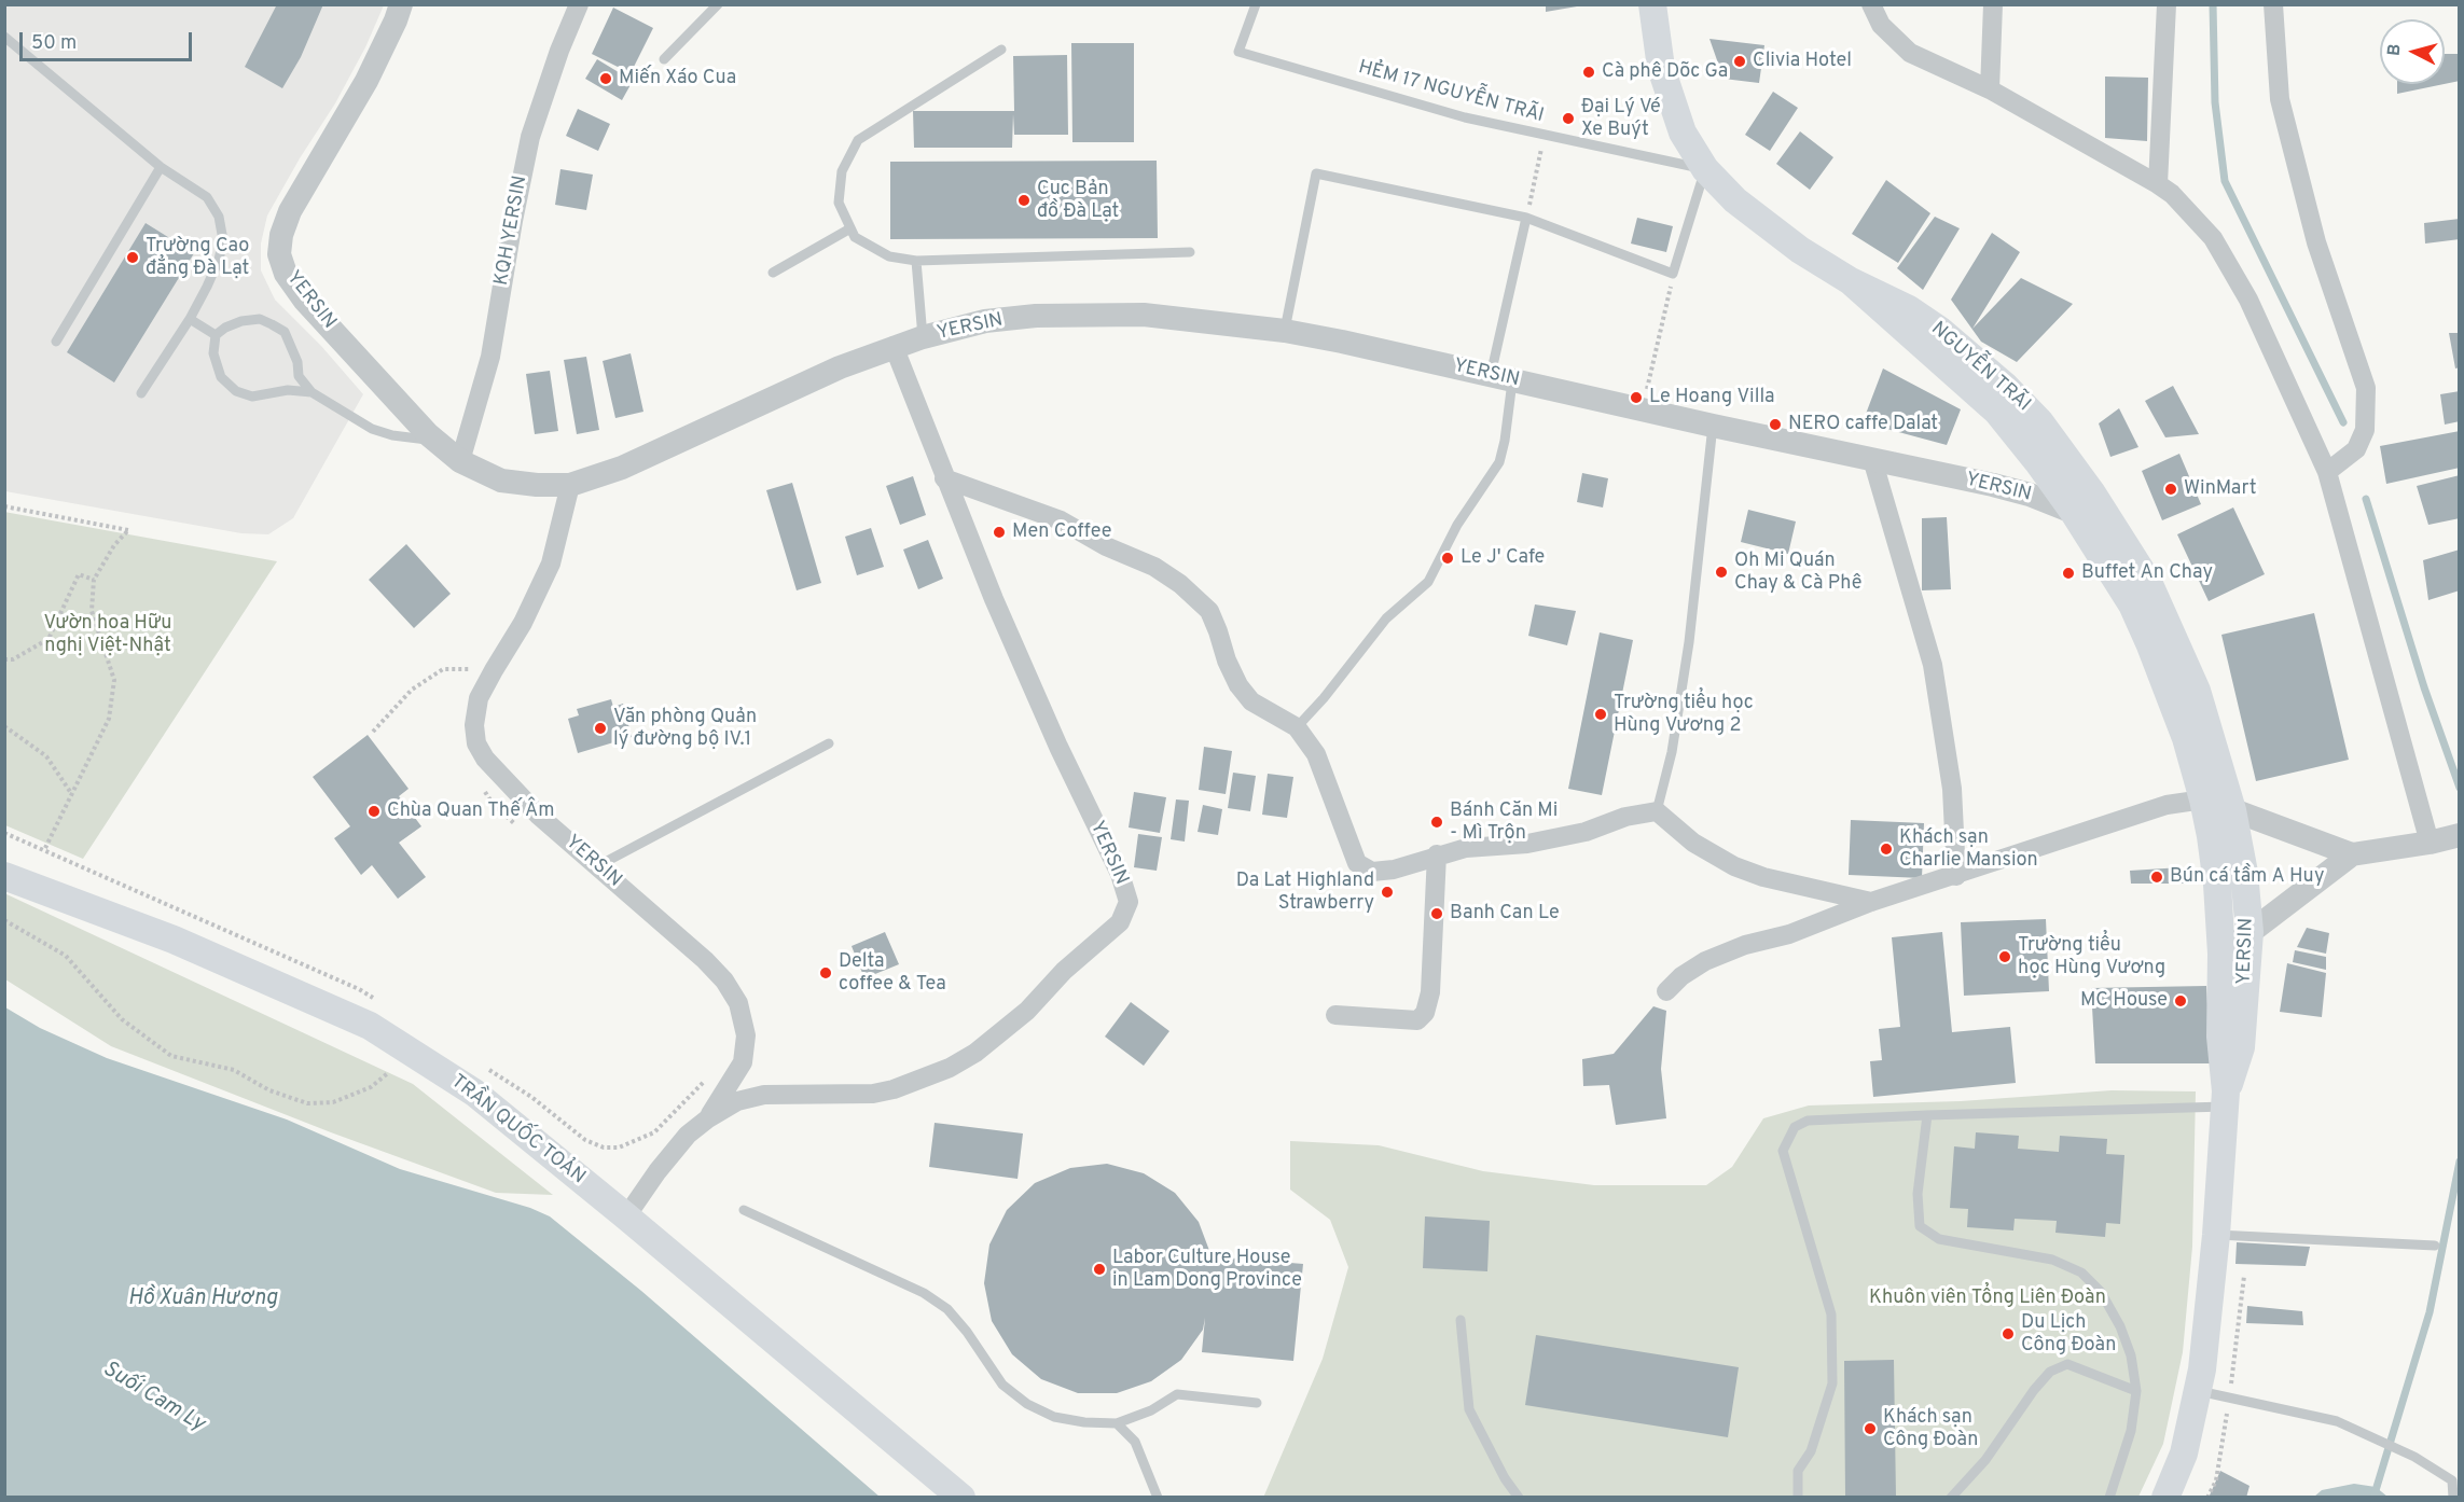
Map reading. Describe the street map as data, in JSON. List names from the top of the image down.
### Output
{
  "streets": {
    "main road": ["YERSIN", "NGUYỄN TRÃI", "TRẦN QUỐC TOẢN"],
    "street": ["KQH YERSIN"],
    "lane": ["HẺM 17 NGUYỄN TRÃI"]
  },
  "crossings": [
    ["HẺM 17 NGUYỄN TRÃI", "NGUYỄN TRÃI"],
    ["KQH YERSIN", "YERSIN"],
    ["YERSIN", "NGUYỄN TRÃI"],
    ["YERSIN", "TRẦN QUỐC TOẢN"]
  ],
  "water": ["Hồ Xuân Hương", "Suối Cam Ly"],
  "parks": ["Vườn hoa Hữu nghị Việt-Nhật", "Khuôn viên Tổng Liên Đoàn"],
  "places": [
    "Clivia Hotel",
    "Cà phê Dõc Ga",
    "Miến Xáo Cua",
    "Đại Lý Vé Xe Buýt",
    "Cục Bản đồ Đà Lạt",
    "Trường Cao đẳng Đà Lạt",
    "Le Hoang Villa",
    "NERO caffe Dalat",
    "WinMart",
    "Men Coffee",
    "Le J' Cafe",
    "Oh Mi Quán Chay & Cà Phê",
    "Buffet An Chay",
    "Trường tiểu học Hùng Vương 2",
    "Văn phòng Quản lý đường bộ IV.1",
    "Chùa Quan Thế Âm",
    "Bánh Căn Mi - Mì Trộn",
    "Khách sạn Charlie Mansion",
    "Bún cá tầm A Huy",
    "Da Lat Highland Strawberry",
    "Banh Can Le",
    "Trường tiểu học Hùng Vương",
    "Delta coffee & Tea",
    "MC House",
    "Labor Culture House in Lam Dong Province",
    "Du Lịch Công Đoàn",
    "Khách sạn Công Đoàn"
  ],
  "scale_bar": "50 m",
  "north": "left"
}
